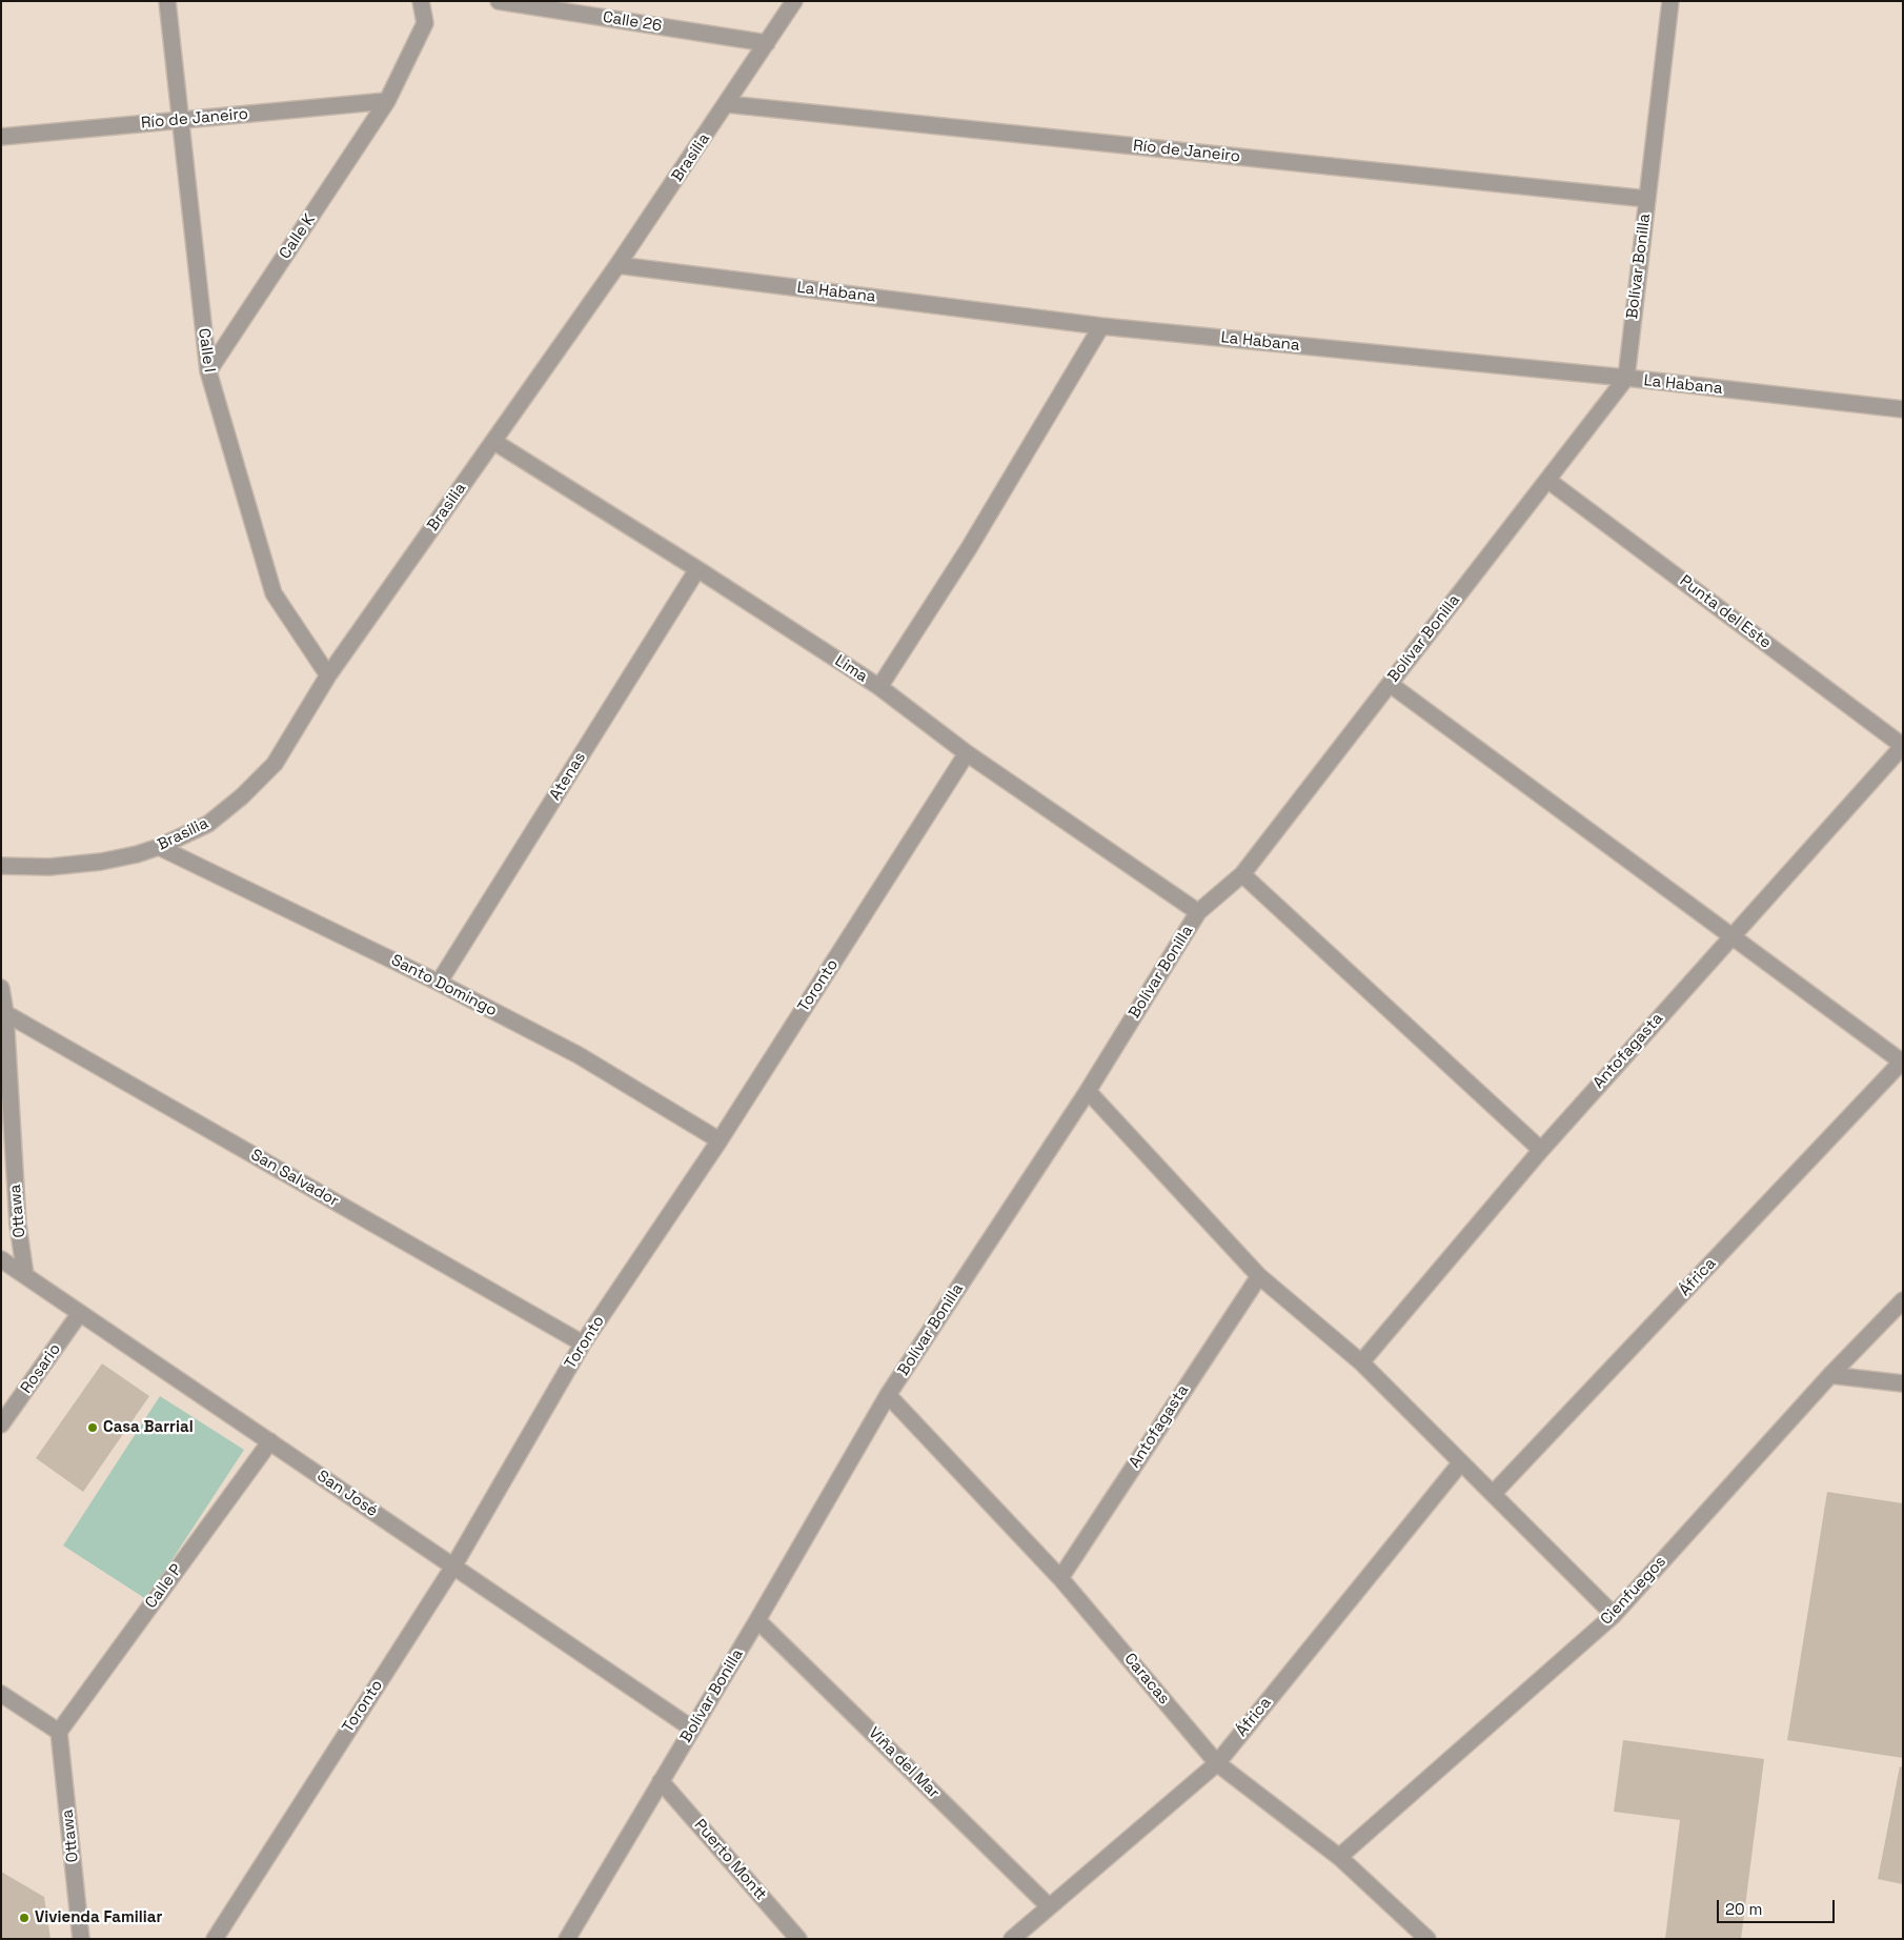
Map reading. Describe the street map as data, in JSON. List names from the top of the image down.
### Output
{
  "streets": {
    "street": [
      "Calle 26",
      "Río de Janeiro",
      "Brasilia",
      "Calle K",
      "Bolívar Bonilla",
      "La Habana",
      "Calle I",
      "Punta del Este",
      "Lima",
      "Atenas",
      "Santo Domingo",
      "Toronto",
      "Antofagasta",
      "San Salvador",
      "Ottawa",
      "África",
      "Rosario",
      "San José",
      "Calle P",
      "Cienfuegos",
      "Caracas",
      "Viña del Mar",
      "Puerto Montt"
    ]
  },
  "crossings": [
    ["Calle 26", "Brasilia"],
    ["Río de Janeiro", "Brasilia"],
    ["Río de Janeiro", "Calle K"],
    ["Río de Janeiro", "Bolívar Bonilla"],
    ["Río de Janeiro", "Calle I"],
    ["Brasilia", "La Habana"],
    ["Brasilia", "Calle I"],
    ["Brasilia", "Lima"],
    ["Brasilia", "Santo Domingo"],
    ["Calle K", "Calle I"],
    ["Bolívar Bonilla", "La Habana"],
    ["Bolívar Bonilla", "Punta del Este"],
    ["Bolívar Bonilla", "Lima"],
    ["Bolívar Bonilla", "San José"],
    ["Bolívar Bonilla", "Caracas"],
    ["Bolívar Bonilla", "Viña del Mar"],
    ["Bolívar Bonilla", "Puerto Montt"],
    ["Punta del Este", "Antofagasta"],
    ["Lima", "Atenas"],
    ["Lima", "Toronto"],
    ["Atenas", "Santo Domingo"],
    ["Santo Domingo", "Toronto"],
    ["Toronto", "San Salvador"],
    ["Toronto", "San José"],
    ["Antofagasta", "Caracas"],
    ["San Salvador", "Ottawa"],
    ["Ottawa", "San José"],
    ["Ottawa", "Calle P"],
    ["África", "Caracas"],
    ["África", "Viña del Mar"],
    ["Rosario", "San José"],
    ["San José", "Calle P"],
    ["Cienfuegos", "Caracas"]
  ],
  "places": ["Casa Barrial", "Vivienda Familiar"],
  "scale_bar": "20 m"
}
